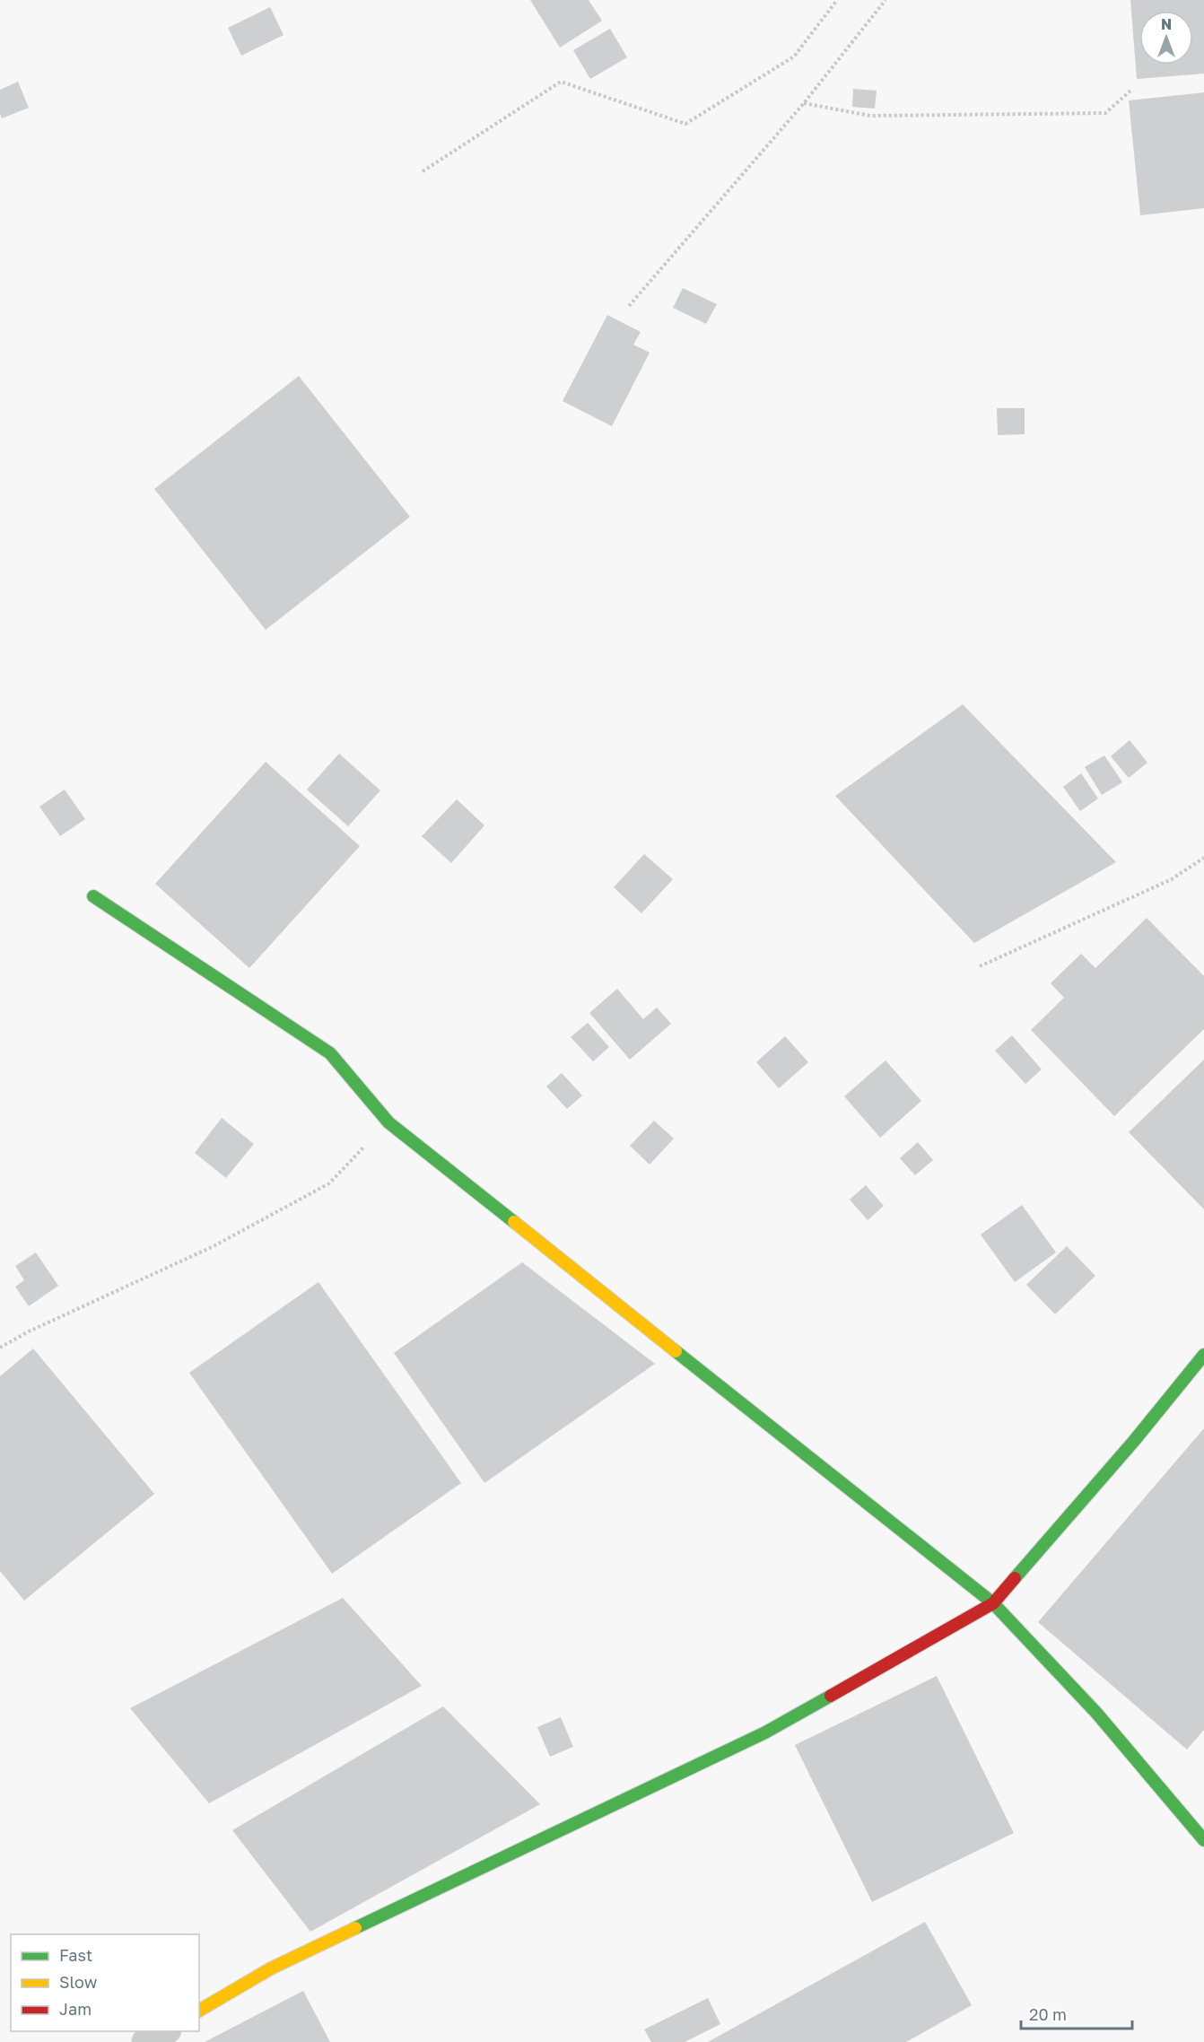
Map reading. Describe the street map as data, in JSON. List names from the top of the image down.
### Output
{
  "legend": ["Fast", "Slow", "Jam"],
  "scale_bar": "20 m",
  "north": "top"
}
